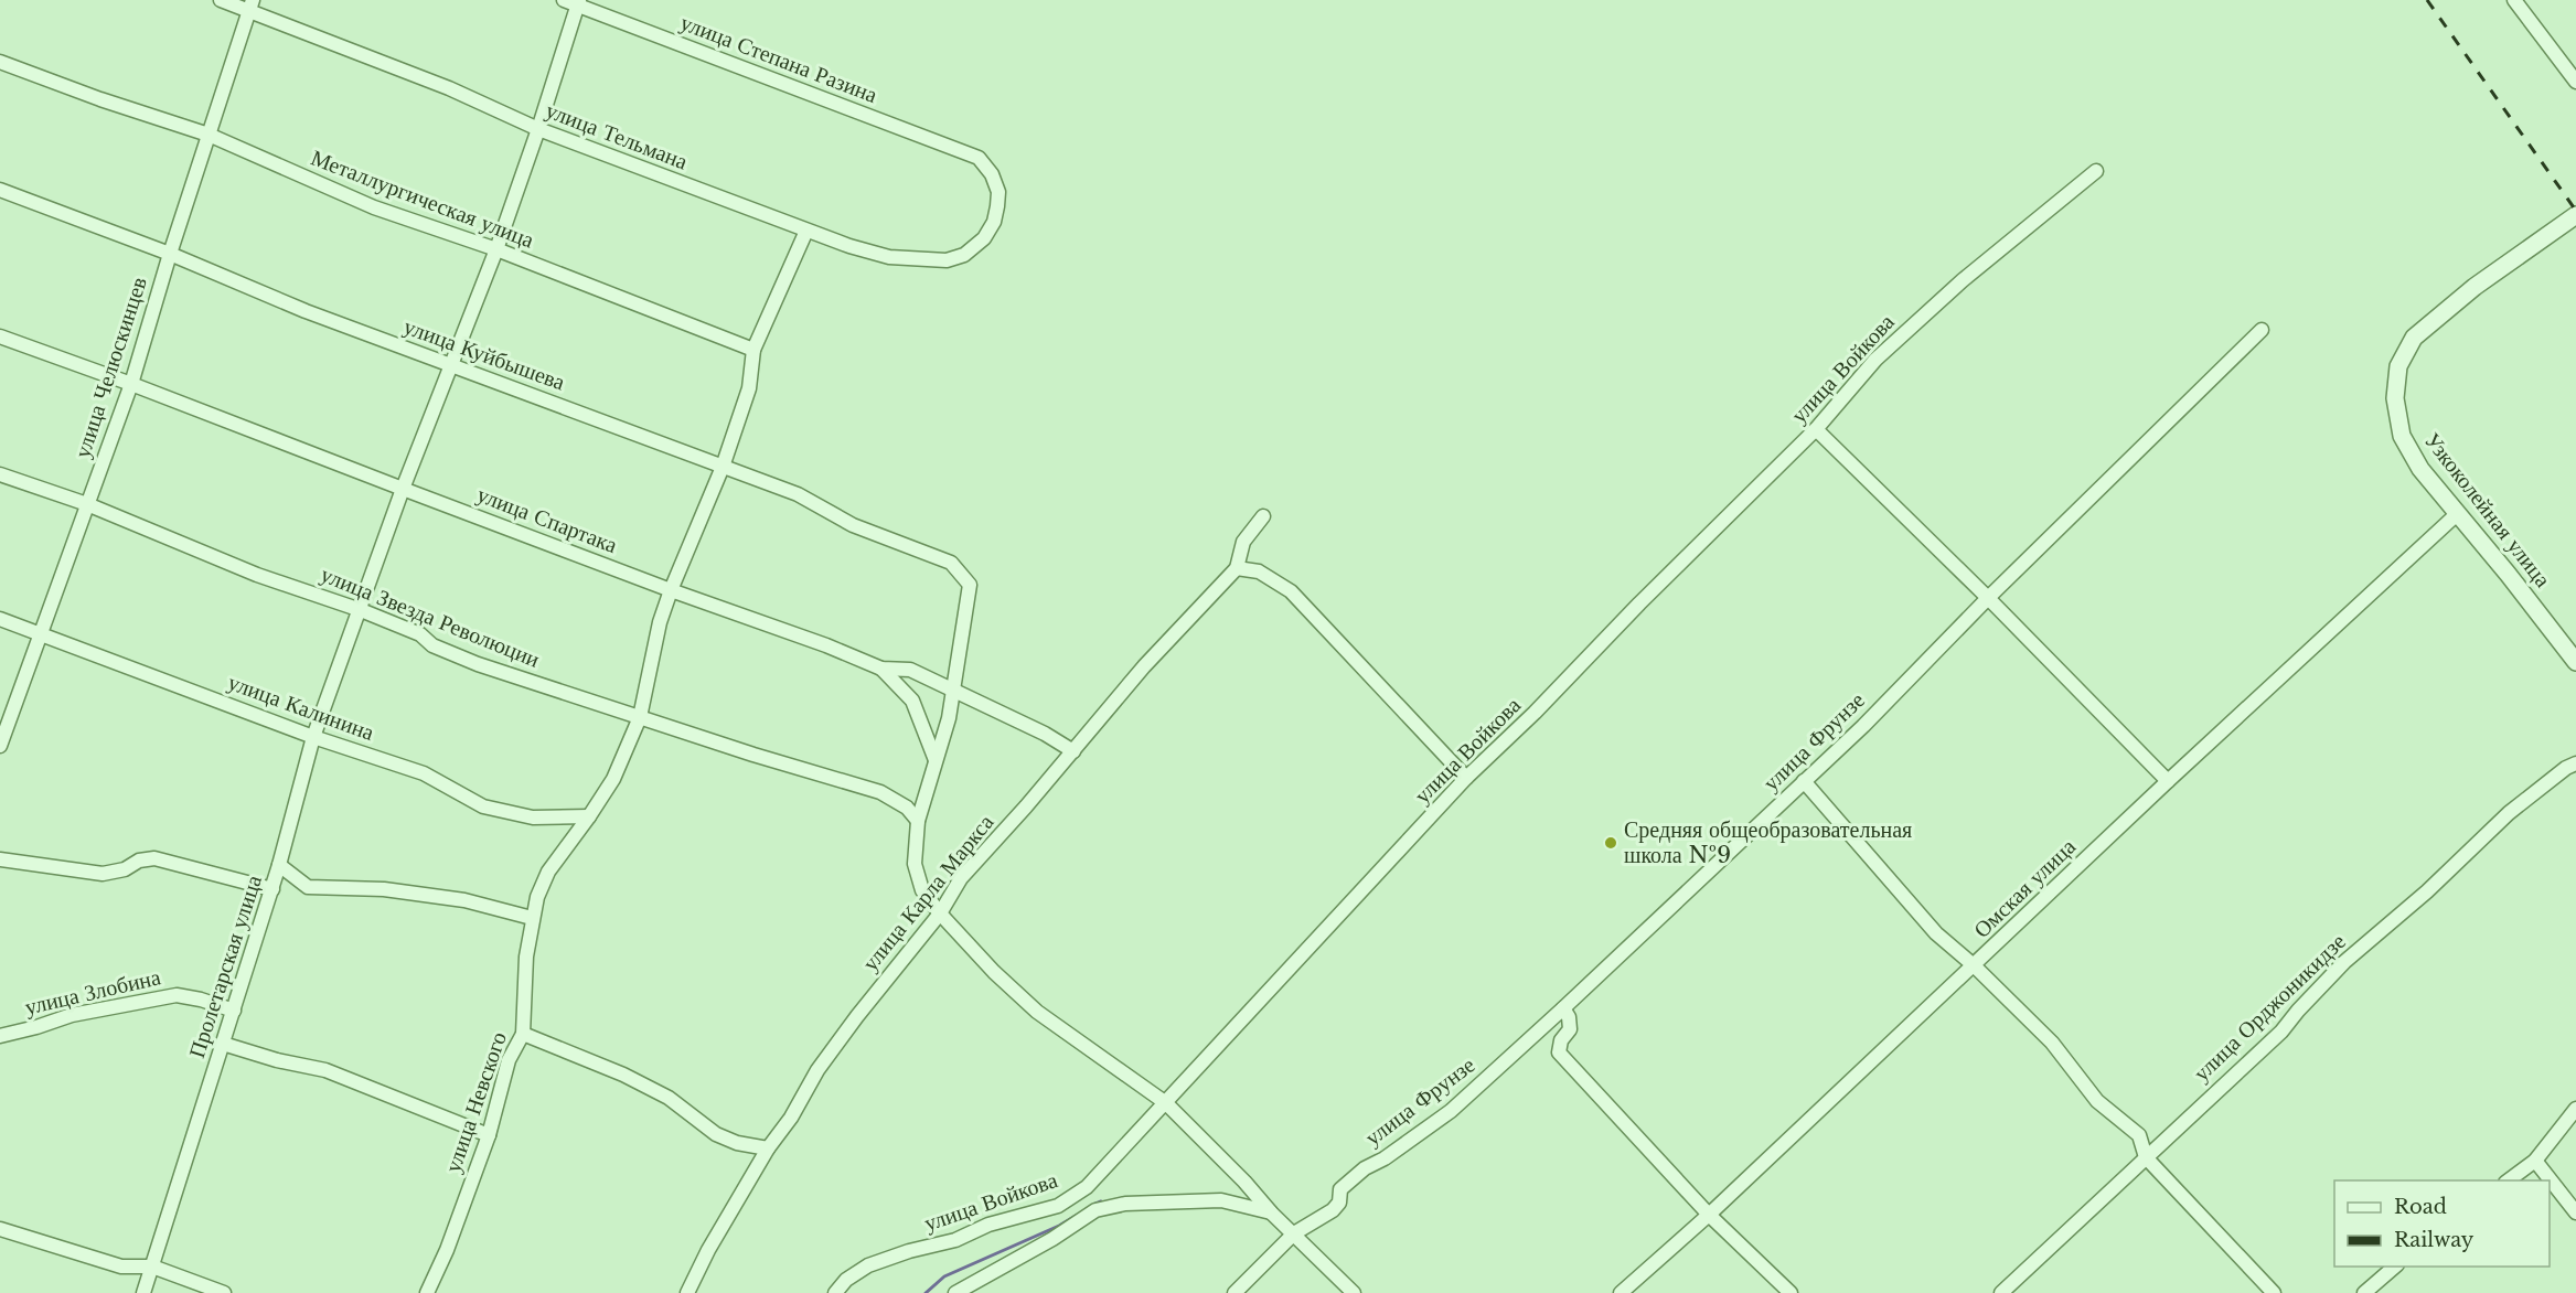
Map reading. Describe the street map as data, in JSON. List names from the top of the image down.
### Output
{
  "streets": {
    "street": [
      "улица Степана Разина",
      "улица Тельмана",
      "Металлургическая улица",
      "улица Куйбышева",
      "улица Челюскинцев",
      "улица Войкова",
      "Узкоколейная улица",
      "улица Спартака",
      "улица Звезда Революции",
      "улица Калинина",
      "улица Фрунзе",
      "Омская улица",
      "улица Карла Маркса",
      "Пролетарская улица",
      "улица Злобина",
      "улица Орджоникидзе",
      "улица Невского"
    ]
  },
  "crossings": [
    ["улица Степана Разина", "улица Тельмана"],
    ["улица Тельмана", "улица Челюскинцев"],
    ["улица Тельмана", "улица Невского"],
    ["Металлургическая улица", "улица Челюскинцев"],
    ["Металлургическая улица", "улица Невского"],
    ["улица Куйбышева", "улица Челюскинцев"],
    ["улица Куйбышева", "улица Спартака"],
    ["улица Куйбышева", "улица Невского"],
    ["улица Челюскинцев", "улица Спартака"],
    ["улица Челюскинцев", "улица Звезда Революции"],
    ["улица Челюскинцев", "улица Калинина"],
    ["Узкоколейная улица", "Омская улица"],
    ["улица Спартака", "улица Карла Маркса"],
    ["улица Спартака", "улица Невского"],
    ["улица Звезда Революции", "улица Невского"],
    ["улица Калинина", "улица Невского"],
    ["Пролетарская улица", "улица Злобина"],
    ["Пролетарская улица", "улица Невского"]
  ],
  "places": ["Средняя общеобразовательная школа №9"],
  "legend": ["Road", "Railway"]
}
